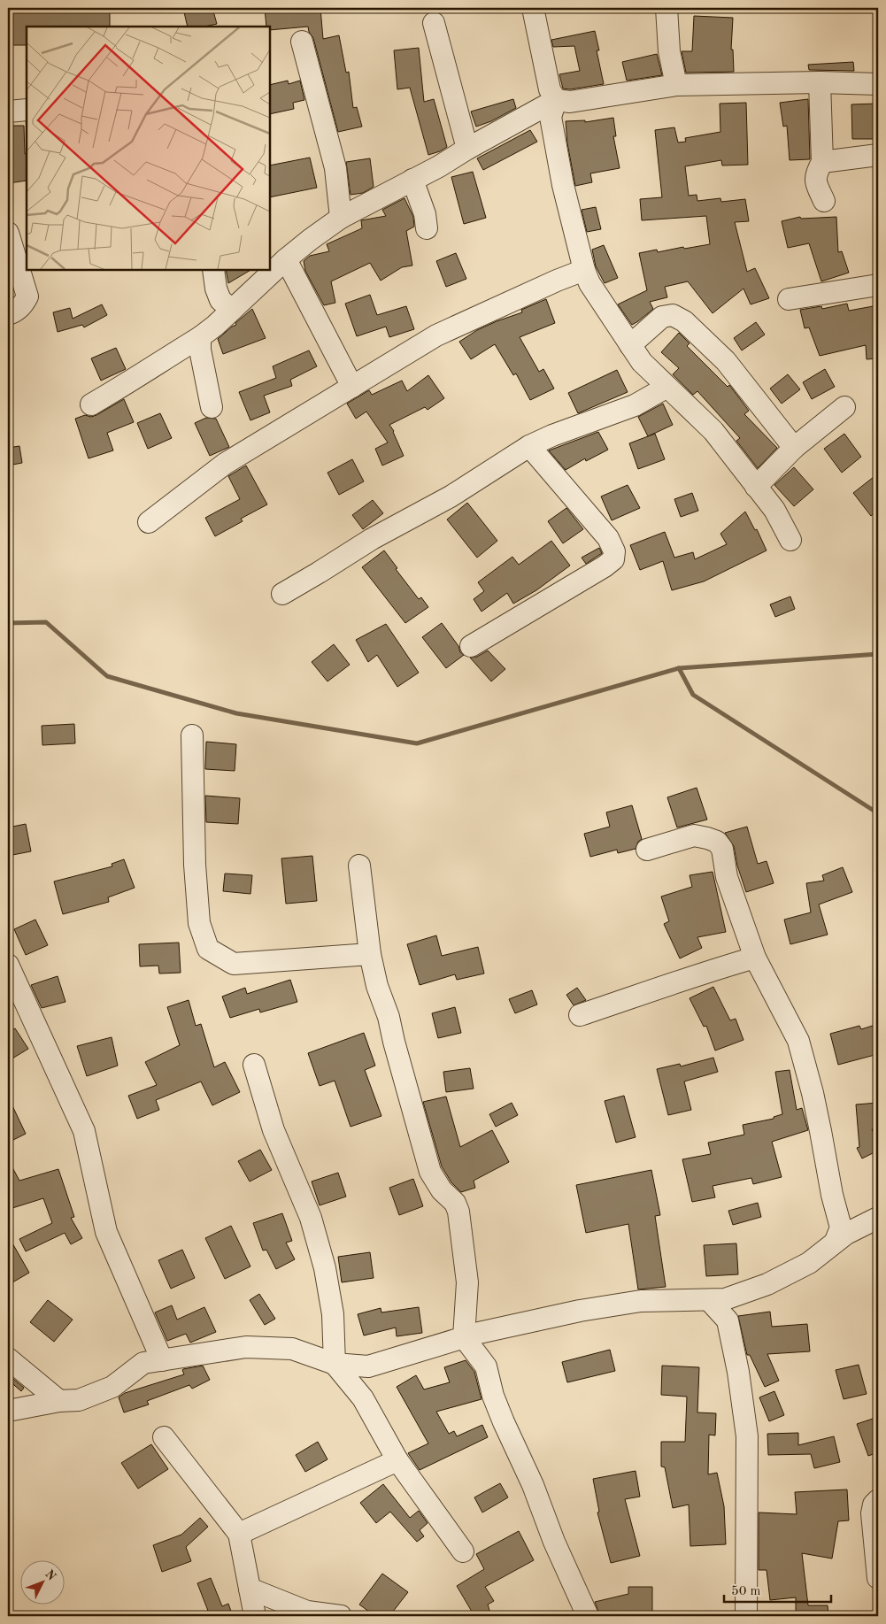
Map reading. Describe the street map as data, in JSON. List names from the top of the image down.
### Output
{
  "scale_bar": "50 m",
  "north": "top right"
}
